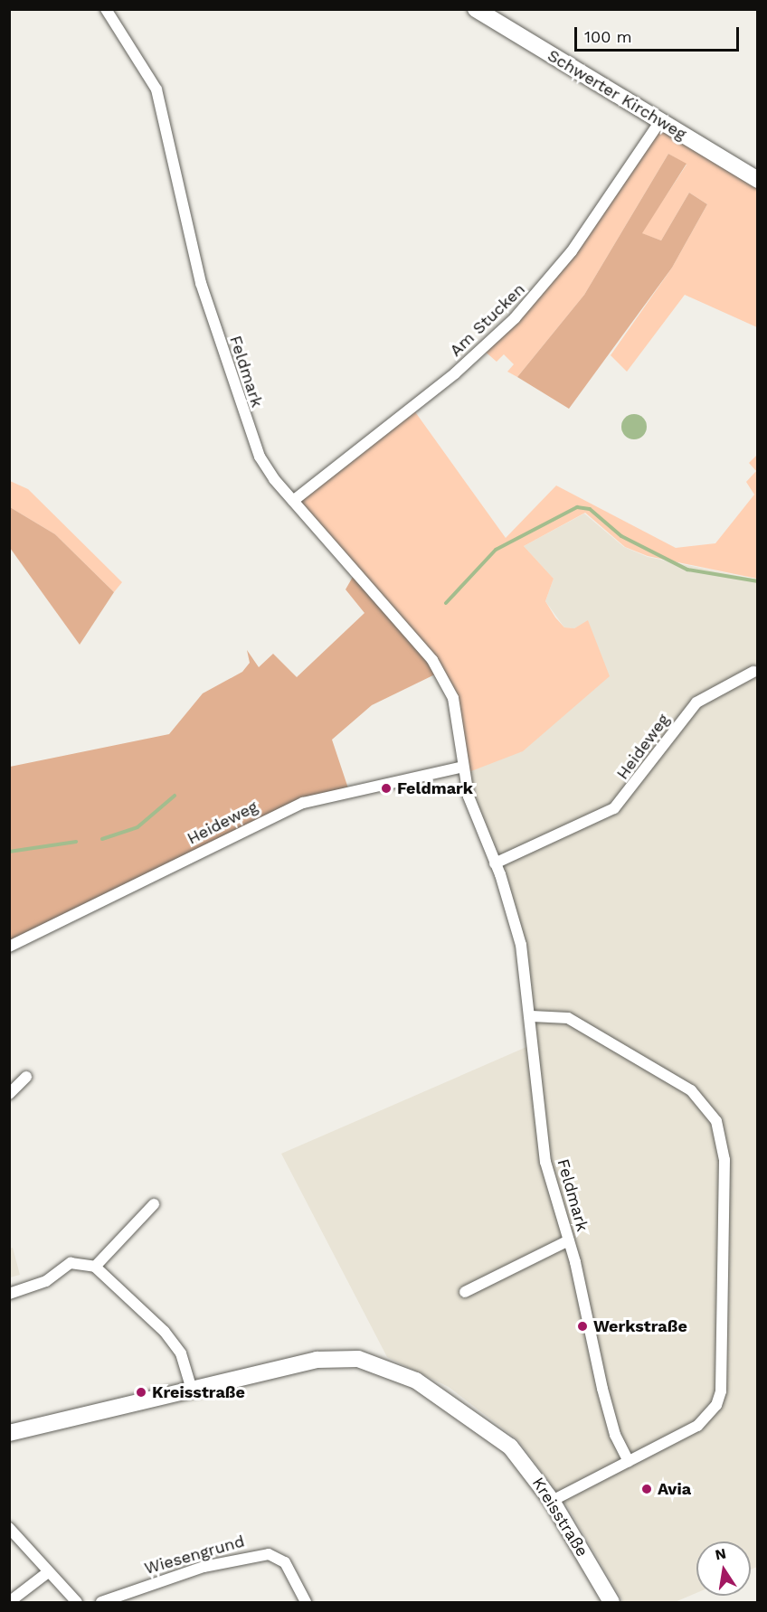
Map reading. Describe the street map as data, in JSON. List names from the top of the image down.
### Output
{
  "streets": {
    "main road": ["Schwerter Kirchweg", "Kreisstraße"],
    "street": [
      "Am Stucken",
      "Feldmark",
      "Heideweg",
      "Wiesengrund"
    ]
  },
  "crossings": [
    ["Schwerter Kirchweg", "Am Stucken"],
    ["Am Stucken", "Feldmark"],
    ["Feldmark", "Heideweg"]
  ],
  "places": [
    "Feldmark",
    "Werkstraße",
    "Kreisstraße",
    "Avia"
  ],
  "scale_bar": "100 m",
  "north": "top"
}
